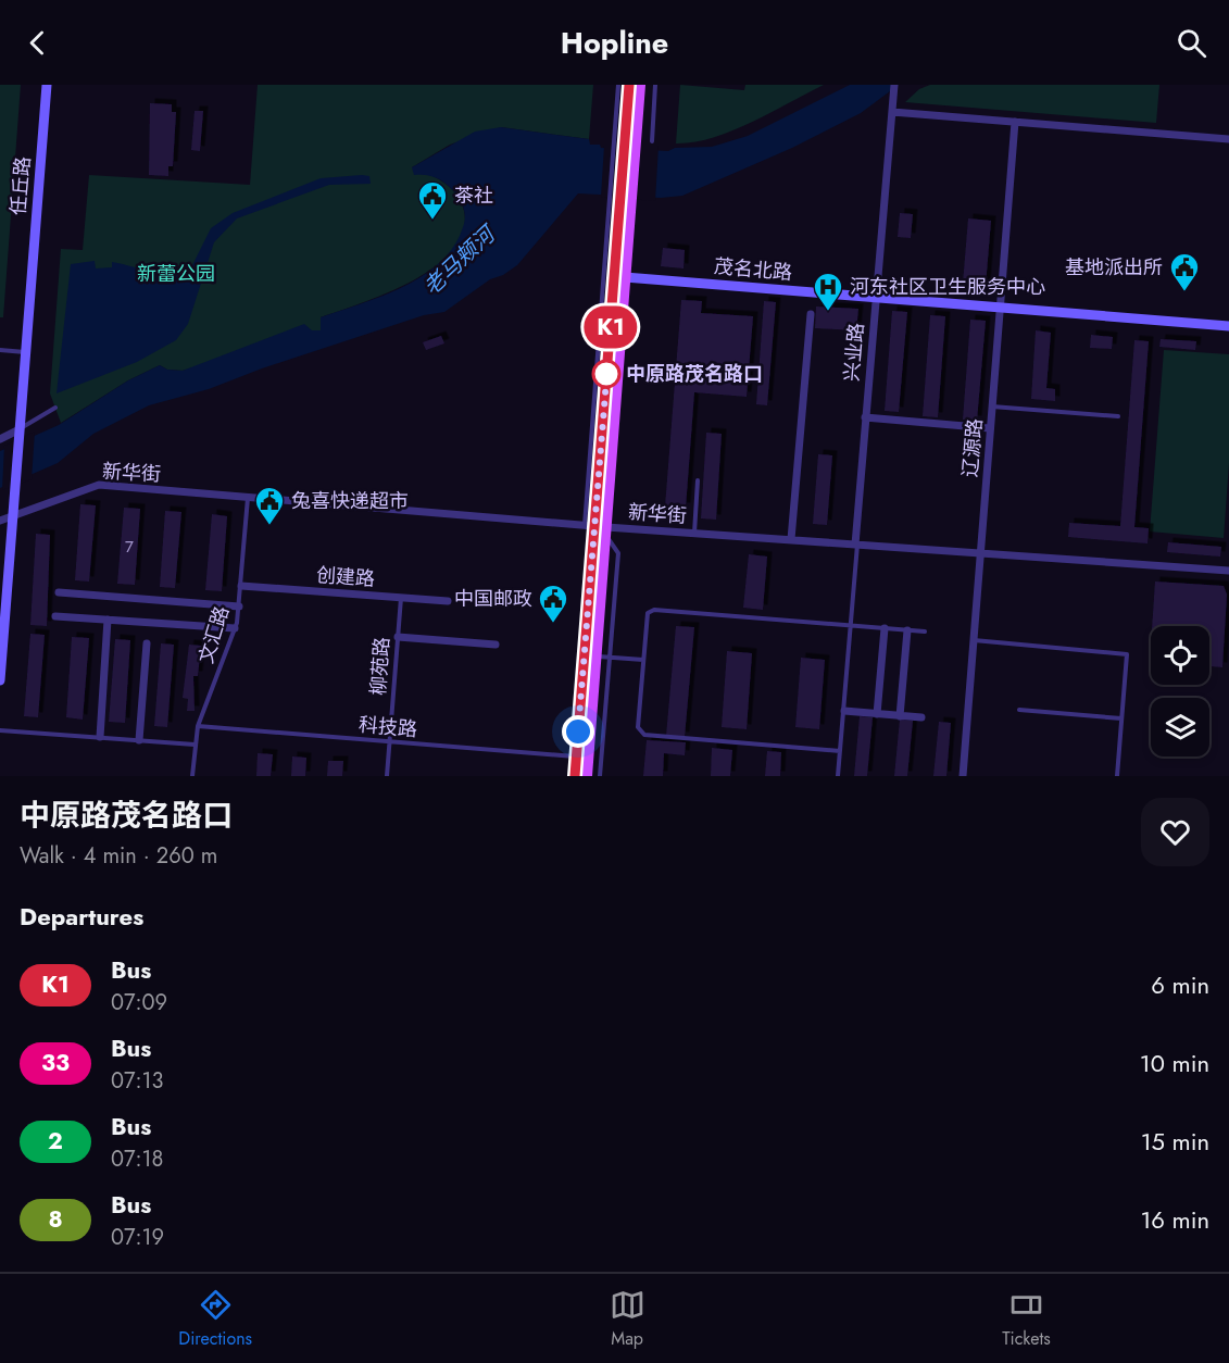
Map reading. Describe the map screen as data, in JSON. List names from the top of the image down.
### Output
{
  "streets": {
    "street": [
      "任丘路",
      "茂名北路",
      "兴业路",
      "辽源路",
      "新华街",
      "创建路"
    ],
    "lane": ["文汇路", "柳苑路", "科技路"]
  },
  "crossings": [
    ["任丘路", "新华街"],
    ["茂名北路", "兴业路"],
    ["茂名北路", "辽源路"],
    ["兴业路", "新华街"],
    ["辽源路", "新华街"],
    ["新华街", "文汇路"],
    ["创建路", "文汇路"],
    ["创建路", "柳苑路"],
    ["文汇路", "科技路"],
    ["柳苑路", "科技路"]
  ],
  "water": ["老马颊河"],
  "parks": ["新蕾公园"],
  "places": {
    "public building": [
      "茶社",
      "基地派出所",
      "兔喜快递超市",
      "中国邮政"
    ],
    "hospital": ["河东社区卫生服务中心"],
    "other": ["中原路茂名路口"]
  },
  "lines": ["bus line K1"],
  "house_numbers": ["7"],
  "page": {
    "header": "Hopline",
    "on_map": "K1",
    "heading": [
      ["中原路茂名路口", "Walk · 4 min · 260 m"],
      "Departures"
    ],
    "list": [
      {
        "mark": "K1",
        "name": "Bus",
        "note": "07:09",
        "value": "6 min"
      },
      {
        "mark": "33",
        "name": "Bus",
        "note": "07:13",
        "value": "10 min"
      },
      {
        "mark": "2",
        "name": "Bus",
        "note": "07:18",
        "value": "15 min"
      },
      {
        "mark": "8",
        "name": "Bus",
        "note": "07:19",
        "value": "16 min"
      }
    ],
    "tabs": ["Directions", "Map", "Tickets"]
  }
}
